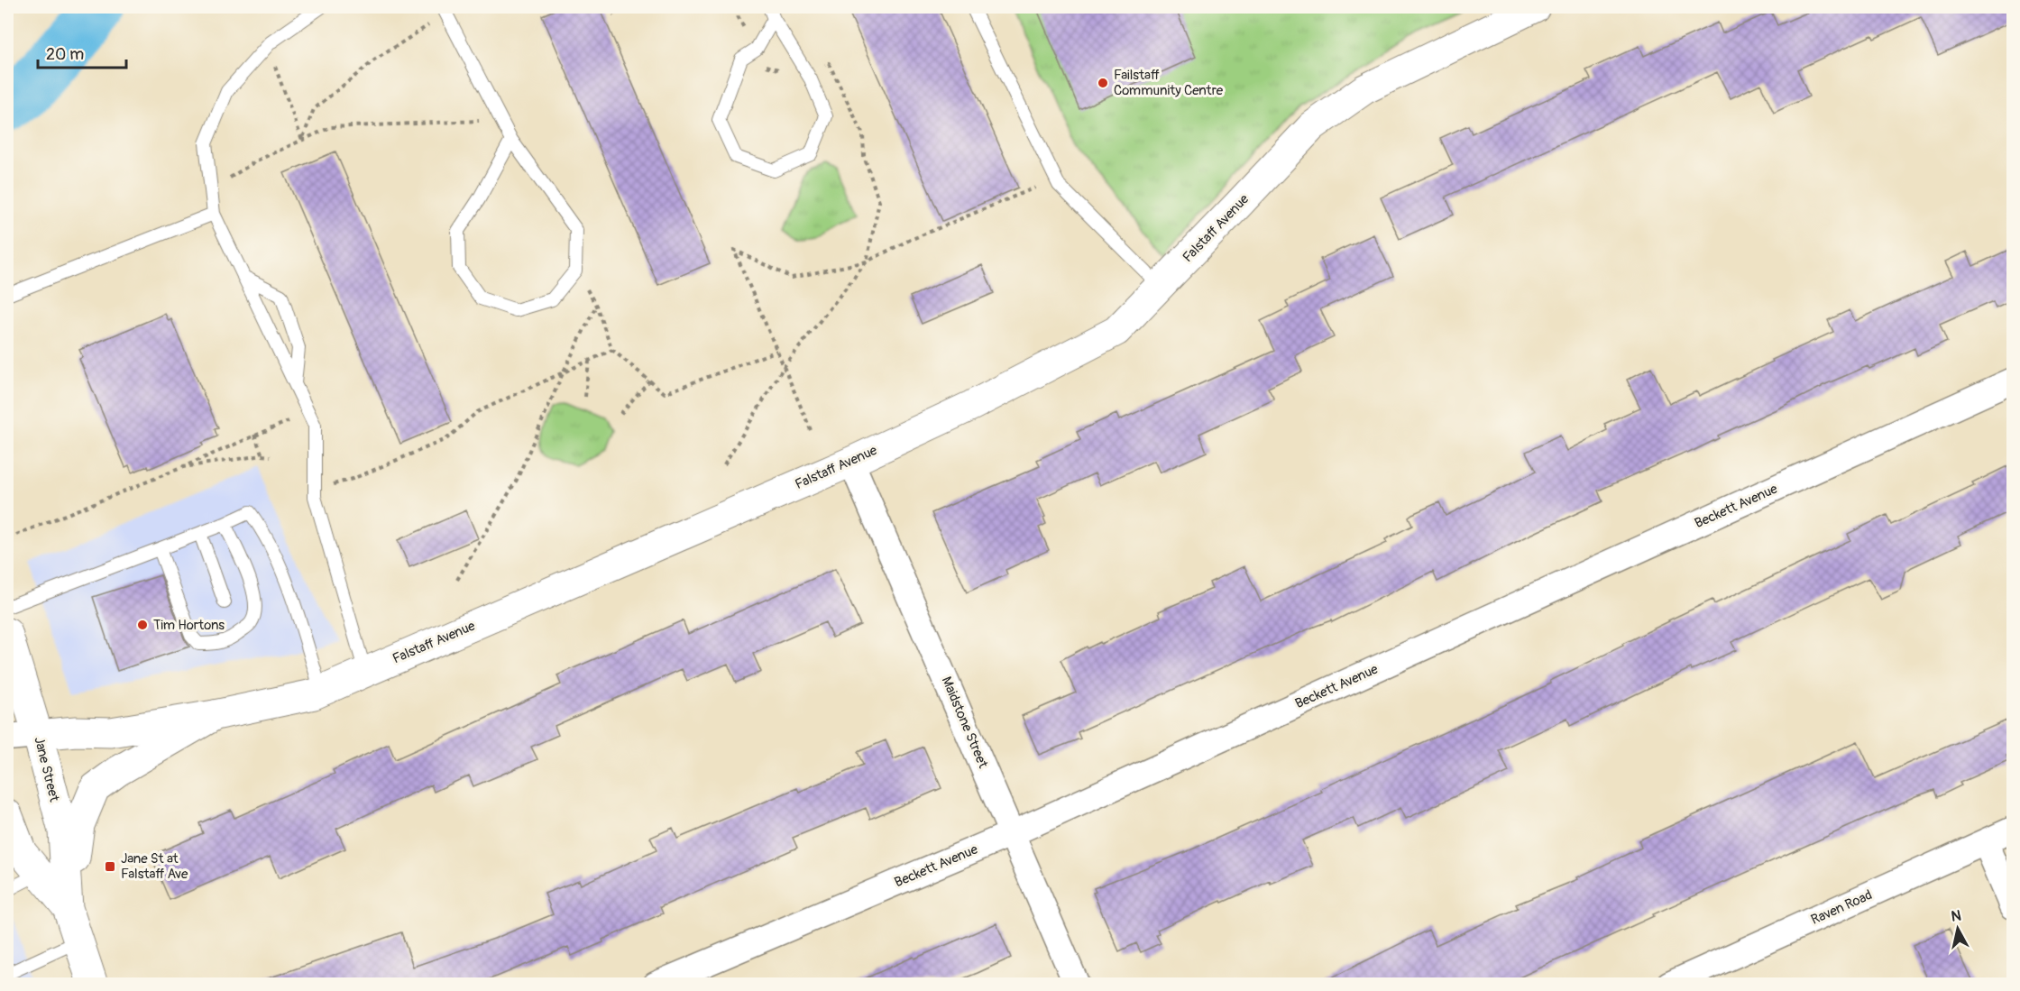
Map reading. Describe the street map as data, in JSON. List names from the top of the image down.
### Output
{
  "streets": {
    "street": [
      "Falstaff Avenue",
      "Beckett Avenue",
      "Maidstone Street",
      "Jane Street",
      "Raven Road"
    ]
  },
  "crossings": [
    ["Falstaff Avenue", "Maidstone Street"],
    ["Falstaff Avenue", "Jane Street"],
    ["Beckett Avenue", "Maidstone Street"]
  ],
  "places": {
    "other": ["Failstaff Community Centre", "Tim Hortons"],
    "transit": ["Jane St at Falstaff Ave"]
  },
  "scale_bar": "20 m",
  "north": "top"
}
